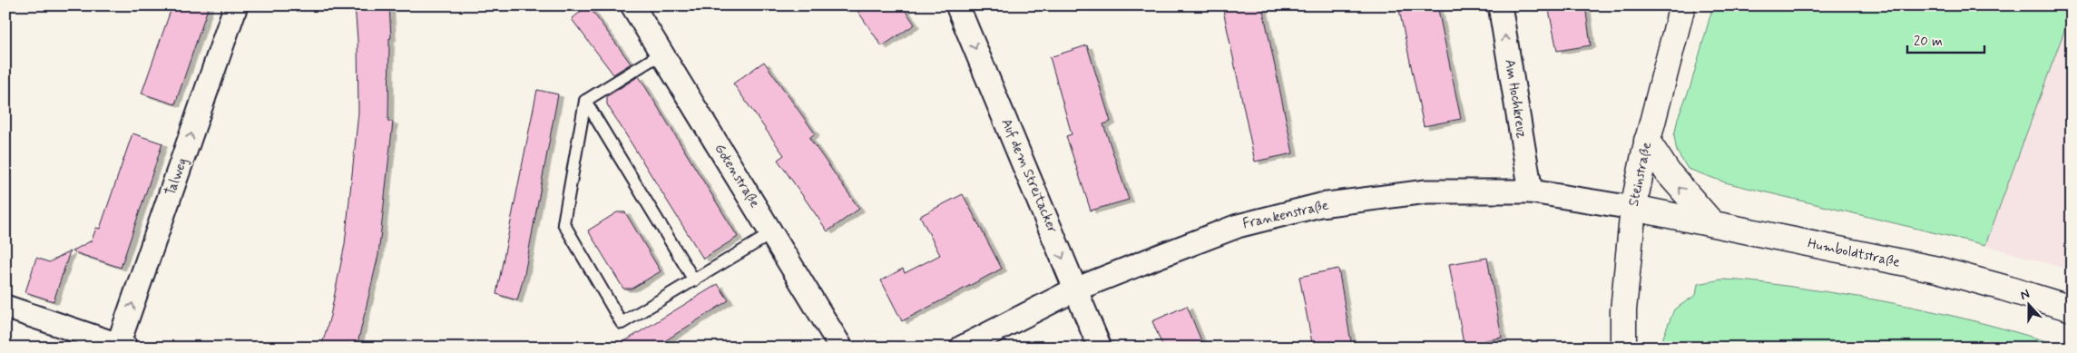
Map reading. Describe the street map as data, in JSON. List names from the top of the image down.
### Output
{
  "streets": {
    "main road": ["Steinstraße", "Humboldtstraße"],
    "street": [
      "Am Hochkreuz",
      "Gotenstraße",
      "Auf dem Streitacker",
      "Talweg",
      "Frankenstraße"
    ]
  },
  "crossings": [
    ["Am Hochkreuz", "Frankenstraße"],
    ["Steinstraße", "Frankenstraße"],
    ["Steinstraße", "Humboldtstraße"],
    ["Auf dem Streitacker", "Frankenstraße"],
    ["Frankenstraße", "Humboldtstraße"]
  ],
  "one_way": ["Am Hochkreuz", "Auf dem Streitacker", "Talweg"],
  "scale_bar": "20 m",
  "north": "top"
}
